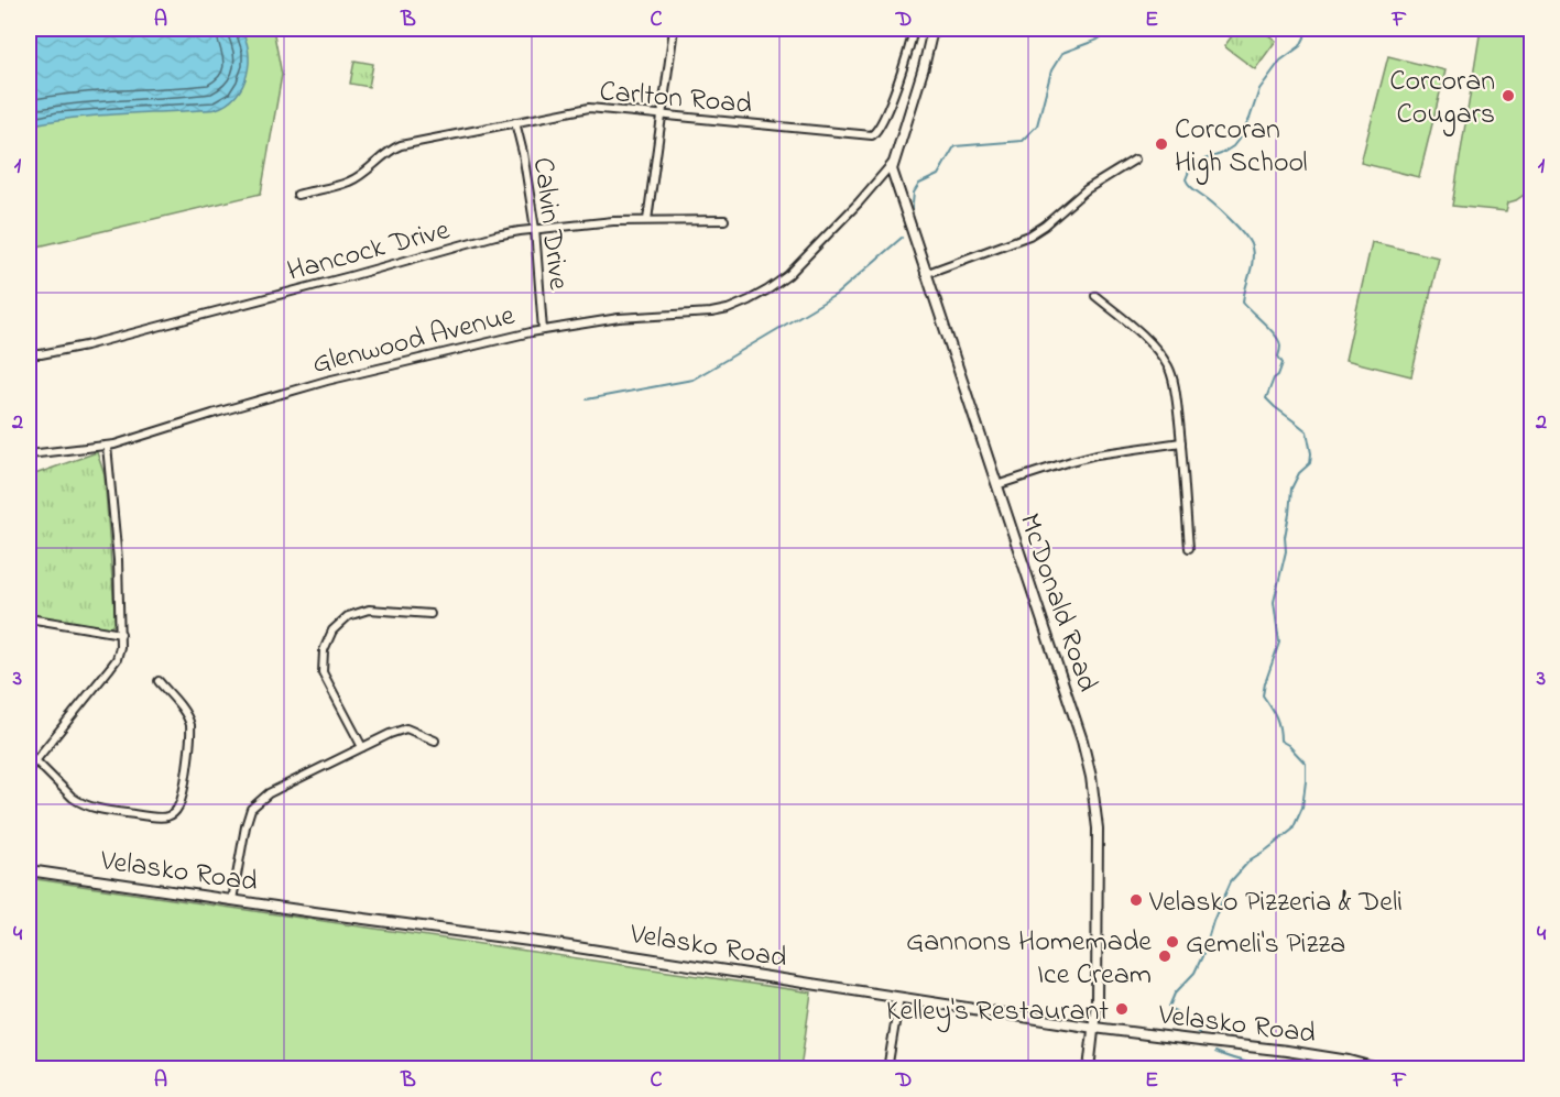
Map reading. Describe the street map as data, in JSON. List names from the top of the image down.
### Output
{
  "streets": {
    "street": [
      "Carlton Road",
      "Calvin Drive",
      "Hancock Drive",
      "Glenwood Avenue",
      "McDonald Road",
      "Velasko Road"
    ]
  },
  "crossings": [
    ["Carlton Road", "Calvin Drive"],
    ["Calvin Drive", "Hancock Drive"],
    ["Calvin Drive", "Glenwood Avenue"],
    ["Glenwood Avenue", "McDonald Road"],
    ["McDonald Road", "Velasko Road"]
  ],
  "places": [
    "Corcoran Cougars",
    "Corcoran High School",
    "Velasko Pizzeria & Deli",
    "Gemeli's Pizza",
    "Gannons Homemade Ice Cream",
    "Kelley's Restaurant"
  ],
  "grid": {
    "columns": [
      "A",
      "B",
      "C",
      "D",
      "E",
      "F"
    ],
    "rows": [
      "1",
      "2",
      "3",
      "4"
    ]
  }
}
